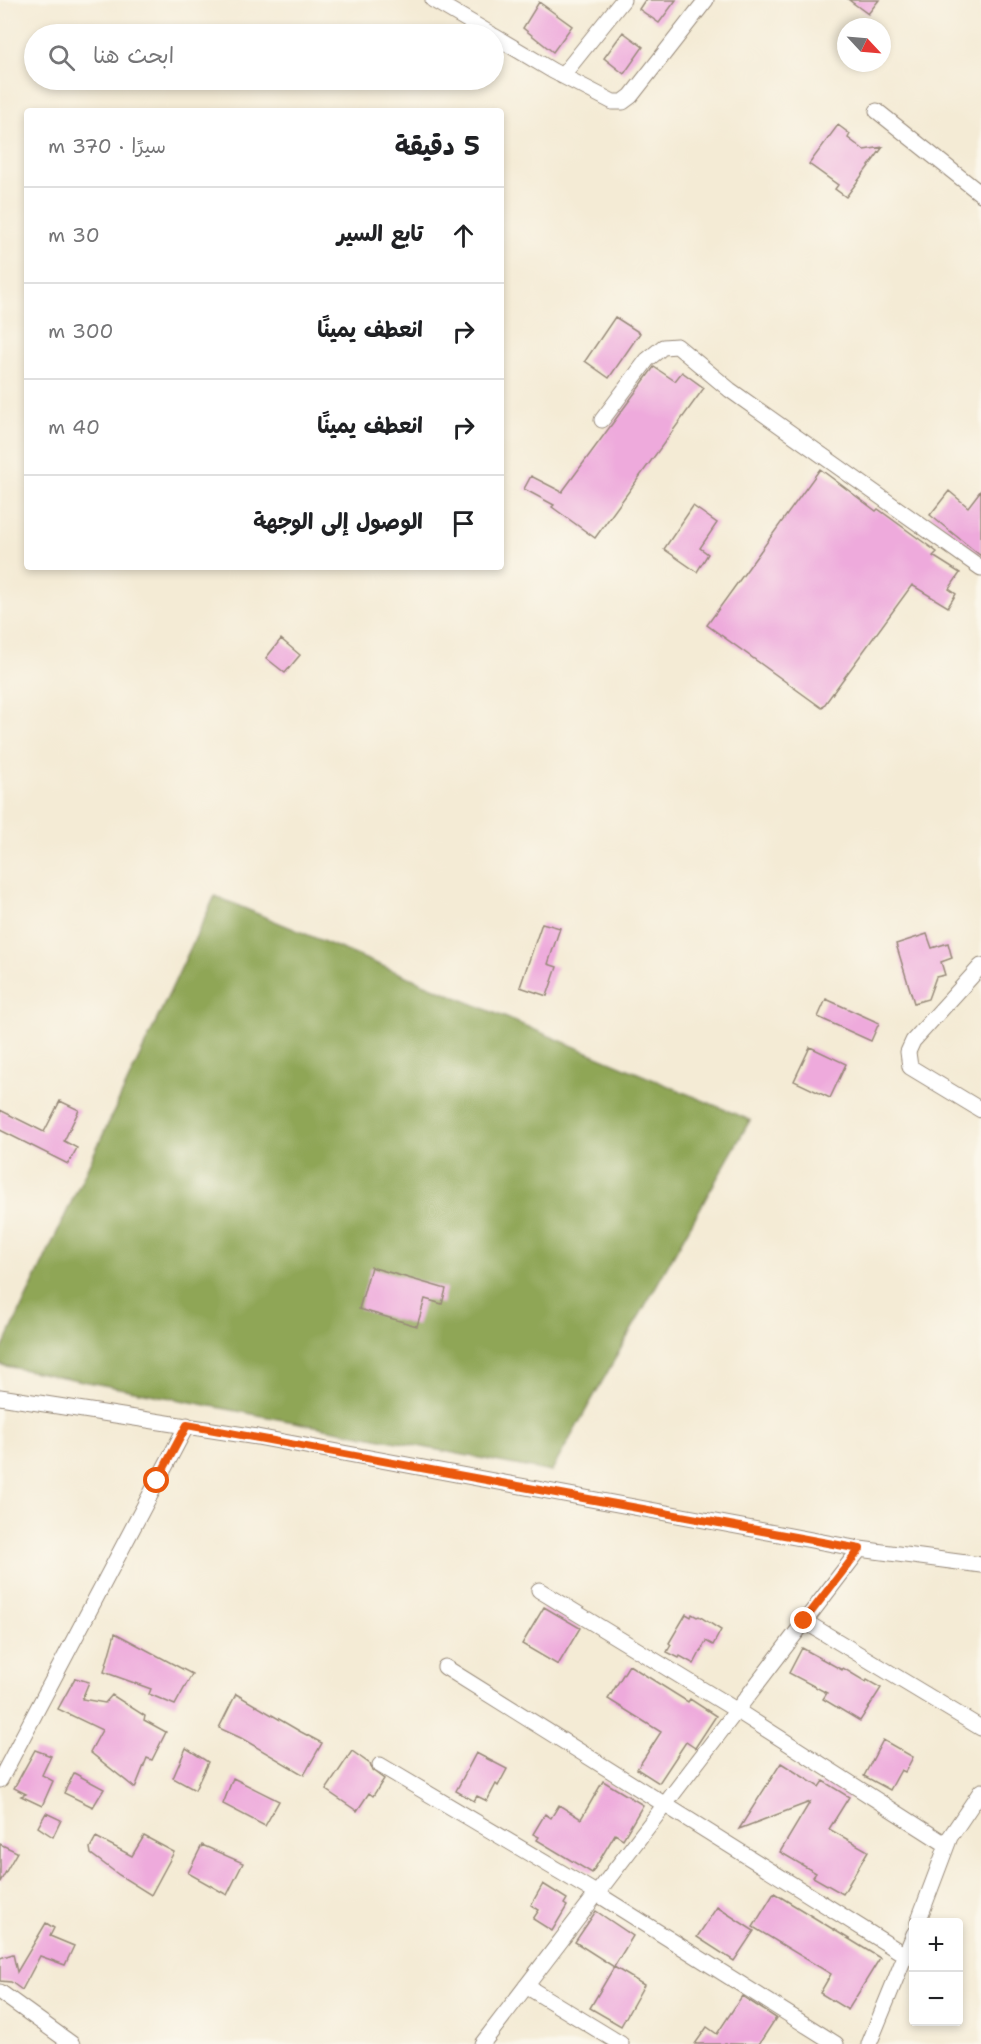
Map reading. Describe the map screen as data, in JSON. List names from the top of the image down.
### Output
{
  "north": "bottom right",
  "page": {
    "search": "ابحث هنا",
    "heading": ["5 دقيقة", "سيرًا · 370 m"],
    "list": [
      ["تابع السير", "30 m"],
      ["انعطف يمينًا", "300 m"],
      ["انعطف يمينًا", "40 m"],
      "الوصول إلى الوجهة"
    ],
    "map_buttons": ["+", "−"]
  }
}
